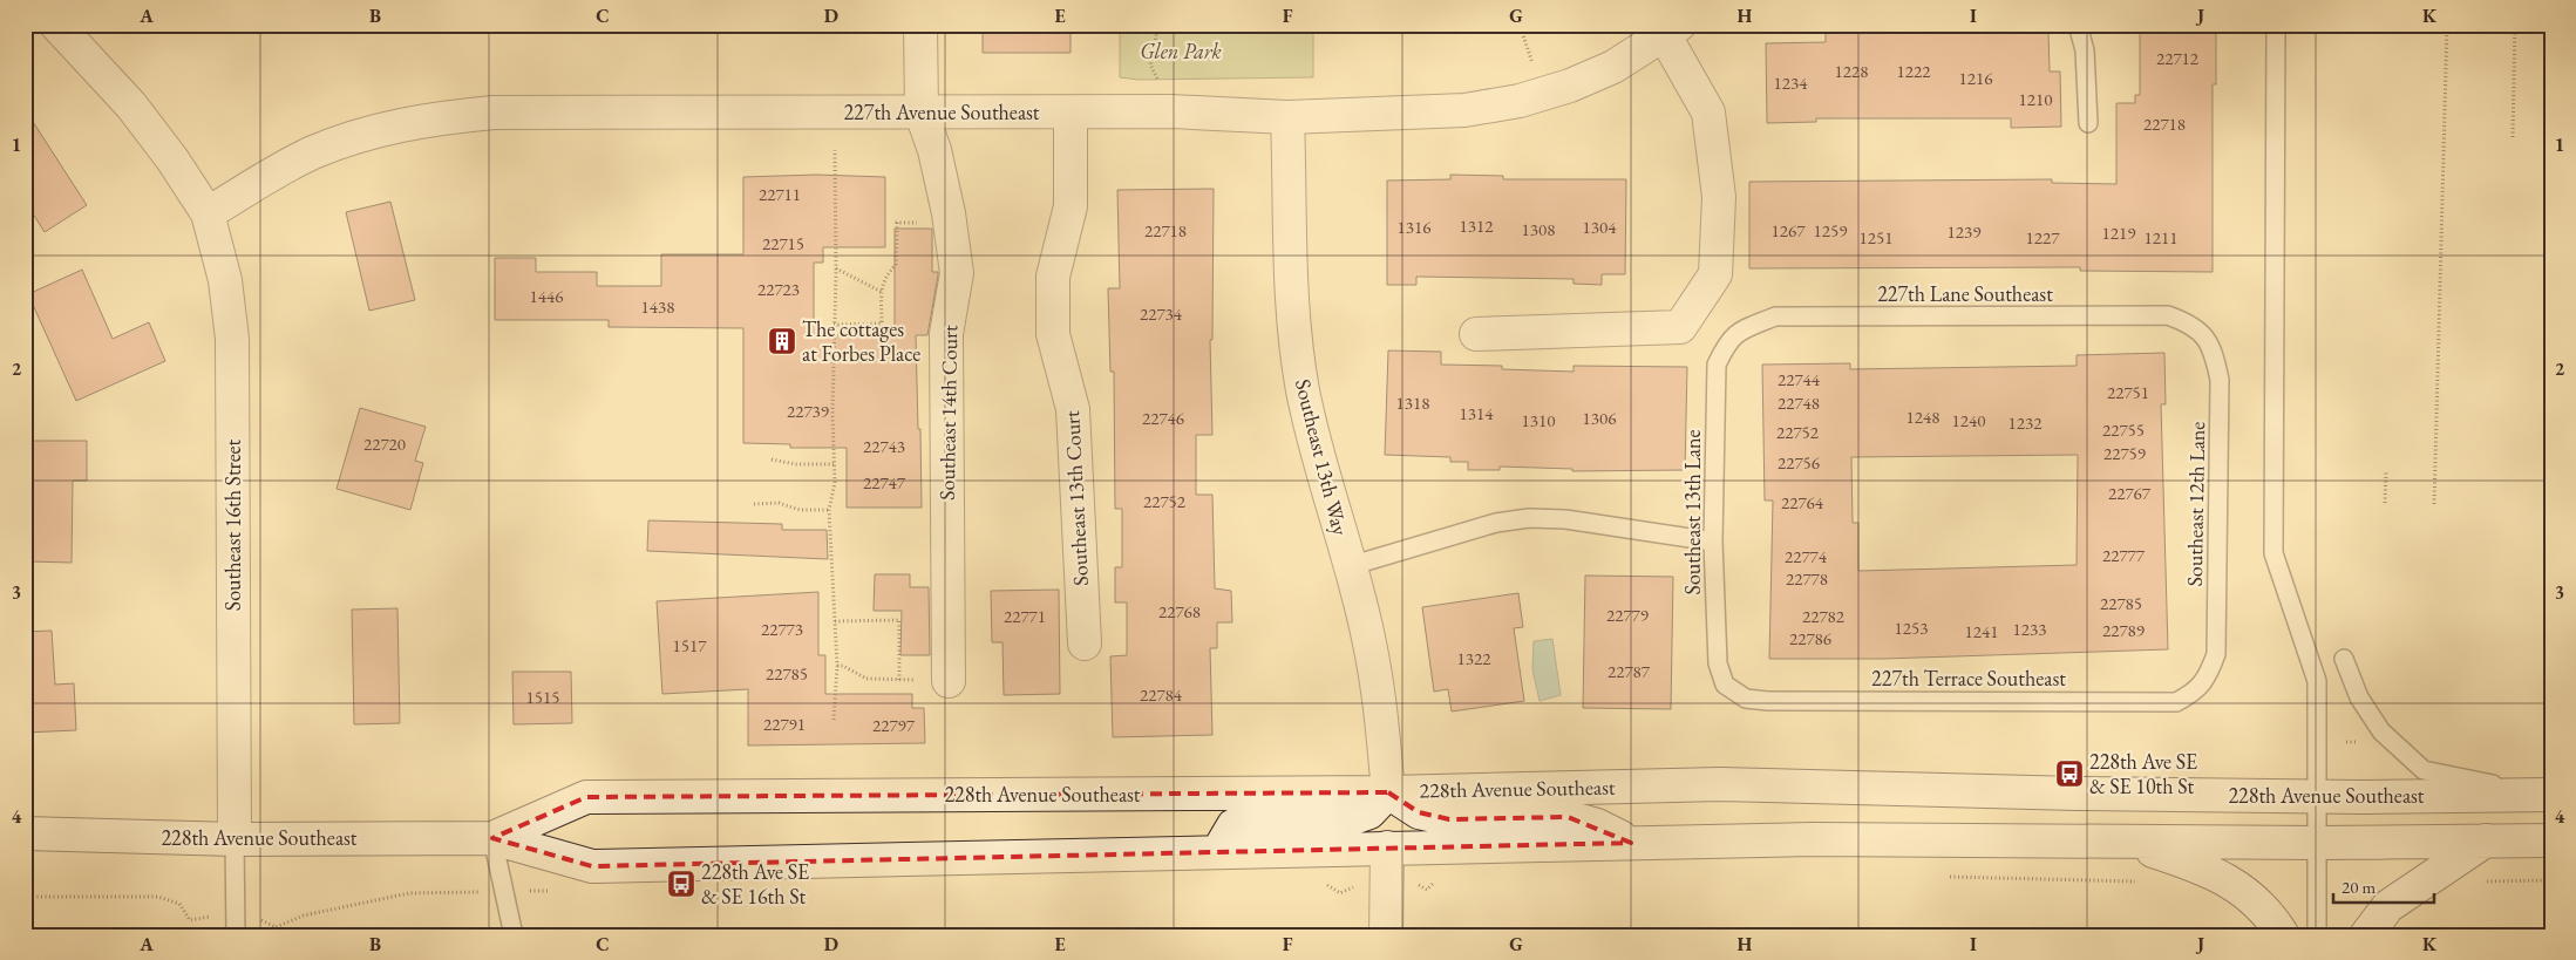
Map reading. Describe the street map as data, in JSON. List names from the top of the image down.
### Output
{
  "streets": {
    "main road": [
      "227th Avenue Southeast",
      "Southeast 14th Court",
      "Southeast 13th Way",
      "Southeast 13th Court",
      "Southeast 16th Street",
      "228th Avenue Southeast"
    ],
    "lane": [
      "227th Lane Southeast",
      "Southeast 12th Lane",
      "Southeast 13th Lane",
      "227th Terrace Southeast"
    ]
  },
  "crossings": [
    ["227th Avenue Southeast", "Southeast 14th Court"],
    ["227th Avenue Southeast", "Southeast 13th Way"],
    ["227th Avenue Southeast", "Southeast 13th Court"],
    ["227th Avenue Southeast", "Southeast 16th Street"],
    ["227th Lane Southeast", "Southeast 12th Lane"],
    ["227th Lane Southeast", "Southeast 13th Lane"],
    ["Southeast 13th Way", "228th Avenue Southeast"],
    ["Southeast 12th Lane", "227th Terrace Southeast"],
    ["Southeast 13th Lane", "227th Terrace Southeast"],
    ["Southeast 16th Street", "228th Avenue Southeast"]
  ],
  "parks": ["Glen Park"],
  "places": {
    "building": ["The cottages at Forbes Place"],
    "bus stop": ["228th Ave SE & SE 10th St", "228th Ave SE & SE 16th St"]
  },
  "house_numbers": [
    "22712",
    "1228",
    "1222",
    "1216",
    "1234",
    "1210",
    "22718",
    "22711",
    "1312",
    "1316",
    "1304",
    "1308",
    "22718",
    "1267",
    "1259",
    "1239",
    "1219",
    "1251",
    "1227",
    "1211",
    "22715",
    "22723",
    "1446",
    "1438",
    "22734",
    "22744",
    "22751",
    "1318",
    "22748",
    "22739",
    "1314",
    "1248",
    "22746",
    "1306",
    "1310",
    "1240",
    "1232",
    "22755",
    "22752",
    "22720",
    "22743",
    "22759",
    "22756",
    "22747",
    "22767",
    "22752",
    "22764",
    "22777",
    "22774",
    "22778",
    "22785",
    "22768",
    "22779",
    "22771",
    "22782",
    "1253",
    "22773",
    "1233",
    "22789",
    "1241",
    "22786",
    "1517",
    "1322",
    "22787",
    "22785",
    "22784",
    "1515",
    "22791",
    "22797"
  ],
  "scale_bar": "20 m",
  "grid": {
    "columns": [
      "A",
      "B",
      "C",
      "D",
      "E",
      "F",
      "G",
      "H",
      "I",
      "J",
      "K"
    ],
    "rows": [
      "1",
      "2",
      "3",
      "4"
    ]
  }
}
